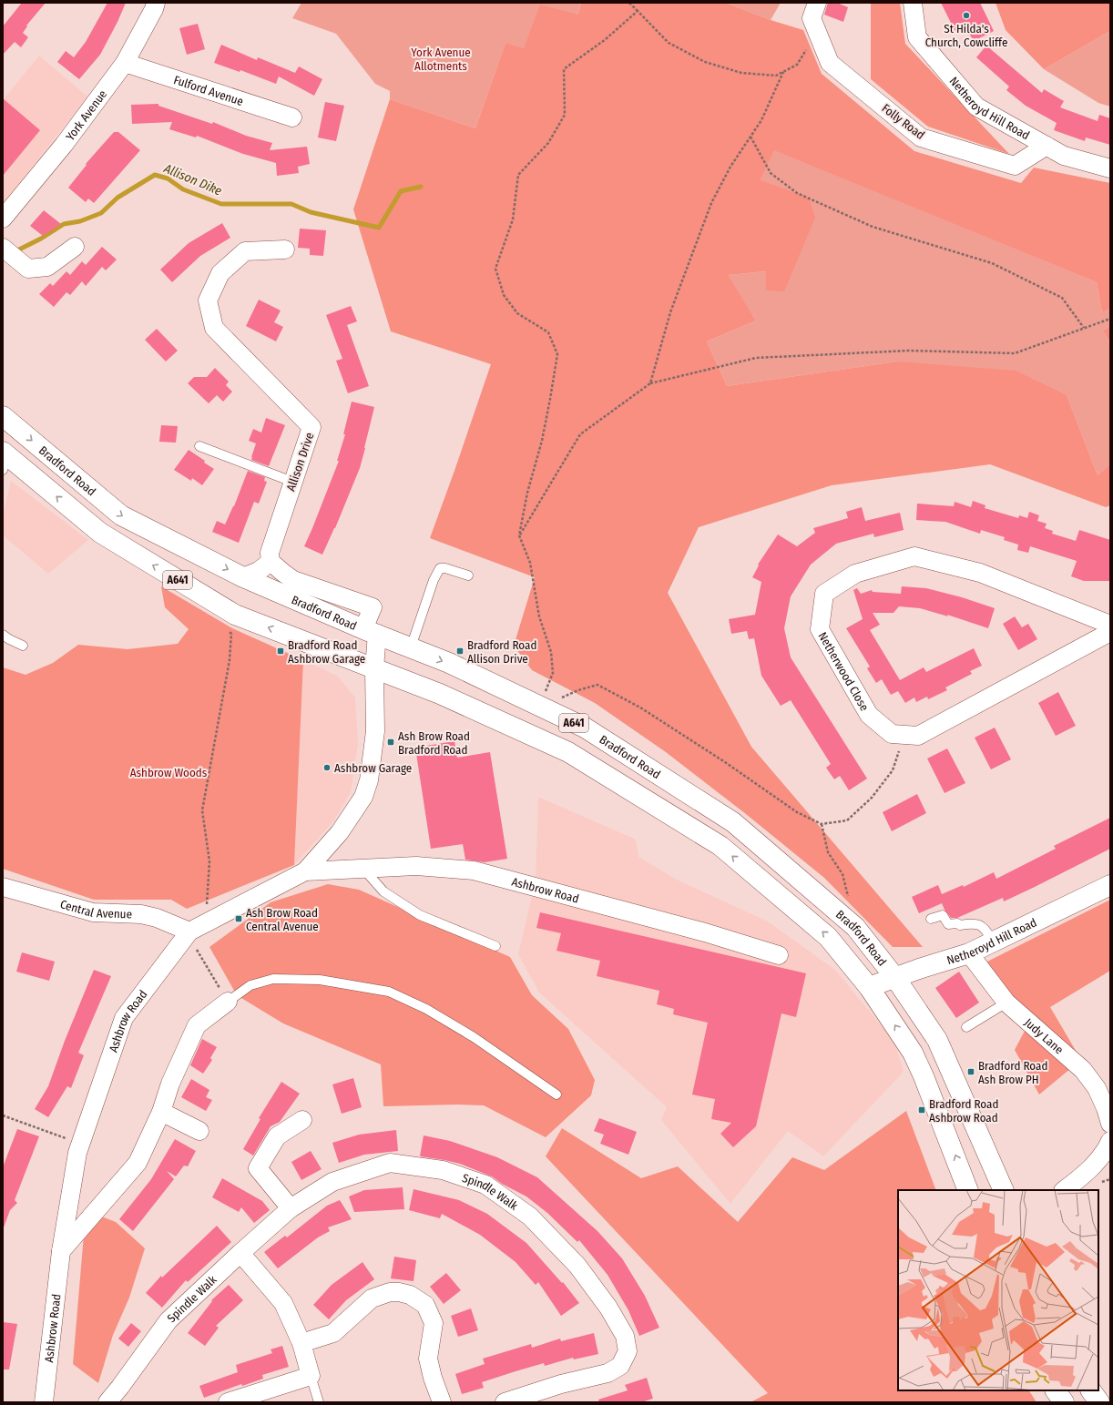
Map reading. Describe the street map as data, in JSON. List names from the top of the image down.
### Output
{
  "streets": {
    "main road": ["Netheroyd Hill Road", "Bradford Road", "A641"],
    "street": [
      "Fulford Avenue",
      "York Avenue",
      "Folly Road",
      "Allison Drive",
      "Netherwood Close",
      "Ashbrow Road",
      "Central Avenue",
      "Judy Lane",
      "Spindle Walk"
    ]
  },
  "crossings": [
    ["Fulford Avenue", "York Avenue"],
    ["Netheroyd Hill Road", "Folly Road"],
    ["Netheroyd Hill Road", "Bradford Road"],
    ["Netheroyd Hill Road", "Judy Lane"],
    ["Bradford Road", "A641"],
    ["Bradford Road", "Ashbrow Road"],
    ["A641", "Ashbrow Road"],
    ["Ashbrow Road", "Central Avenue"]
  ],
  "water": ["Allison Dike"],
  "parks": ["York Avenue Allotments", "Ashbrow Woods"],
  "places": {
    "other": ["St Hilda's Church, Cowcliffe", "Ashbrow Garage"],
    "transit": [
      "Bradford Road Ashbrow Garage",
      "Bradford Road Allison Drive",
      "Ash Brow Road Bradford Road",
      "Ash Brow Road Central Avenue",
      "Bradford Road Ash Brow PH",
      "Bradford Road Ashbrow Road"
    ]
  }
}
